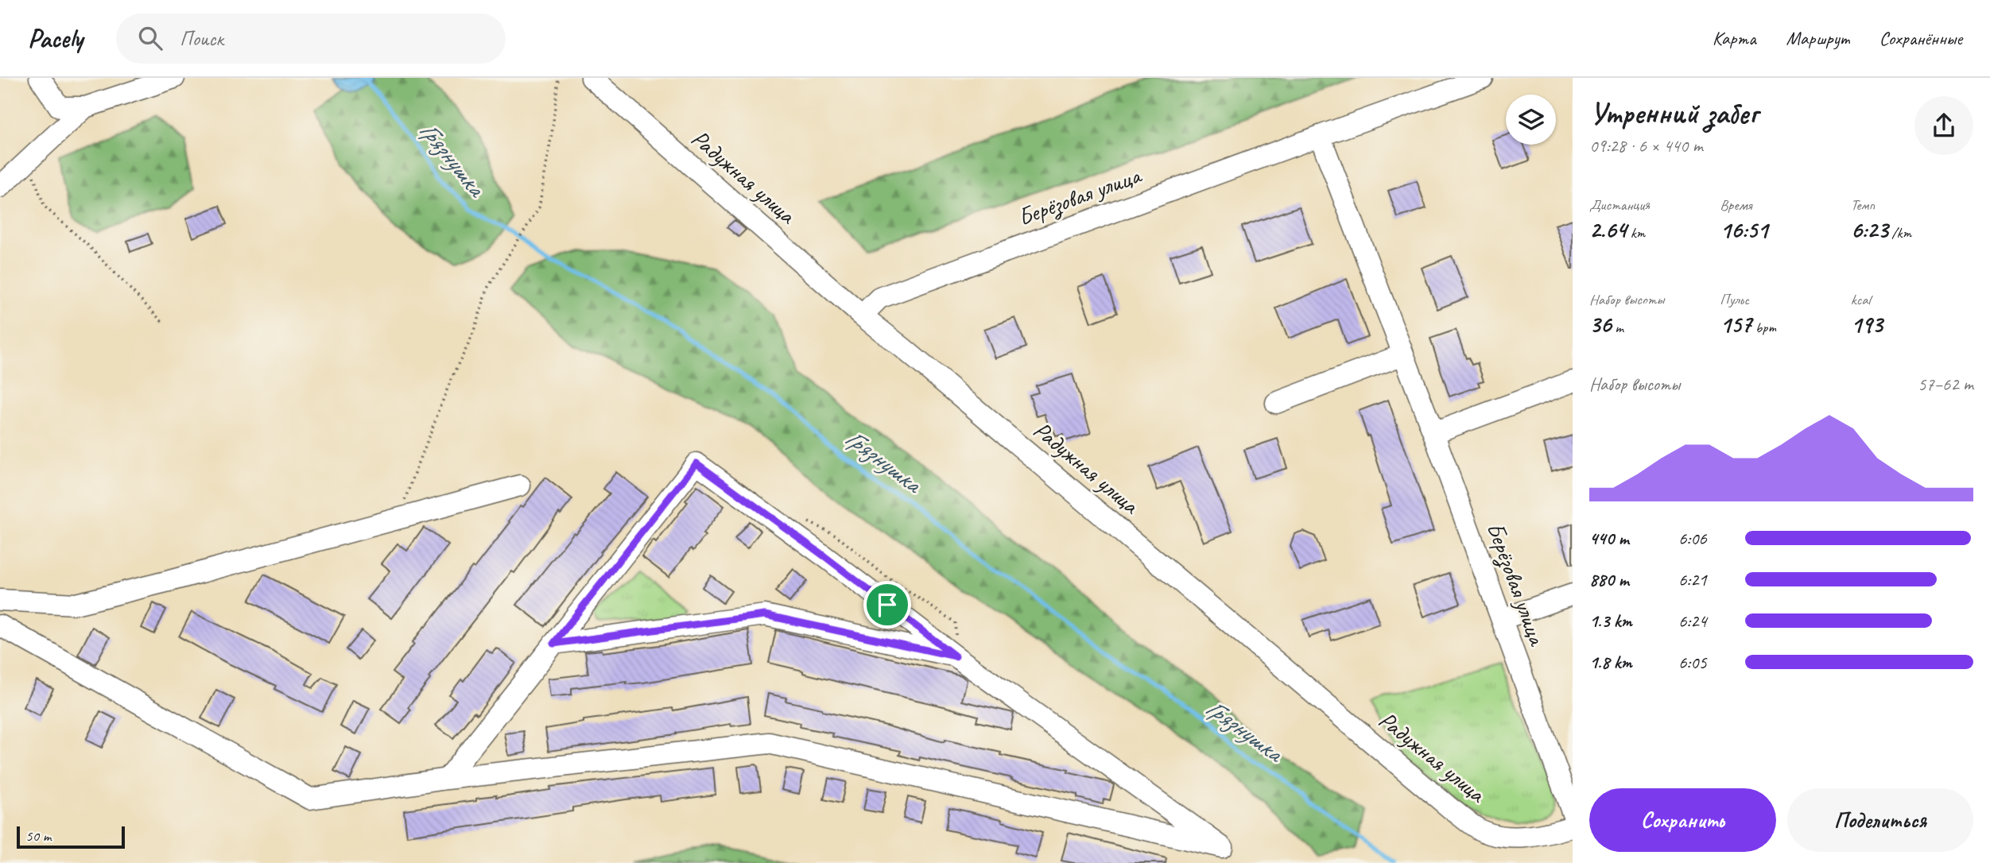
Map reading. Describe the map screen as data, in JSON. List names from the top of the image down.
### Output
{
  "streets": {
    "street": ["Радужная улица", "Берёзовая улица"]
  },
  "crossings": [
    ["Радужная улица", "Берёзовая улица"]
  ],
  "water": ["Грязнушка"],
  "scale_bar": "50 m",
  "page": {
    "header": "Pacely",
    "search": "Поиск",
    "nav": ["Карта", "Маршрут", "Сохранённые"],
    "heading": ["Утренний забег", "09:28 · 6 × 440 m"],
    "stats": [
      ["Дистанция", "2.64 km"],
      ["Время", "16:51"],
      ["Темп", "6:23 /km"],
      ["Набор высоты", "36 m"],
      ["Пульс", "157 bpm"],
      ["kcal", "193"]
    ],
    "chart": ["Набор высоты", "57–62 m"],
    "list": [
      {
        "name": "440 m",
        "note": "6:06"
      },
      {
        "name": "880 m",
        "note": "6:21"
      },
      {
        "name": "1.3 km",
        "note": "6:24"
      },
      {
        "name": "1.8 km",
        "note": "6:05"
      }
    ],
    "buttons": ["Сохранить", "Поделиться"],
    "scale": "50 m"
  }
}
